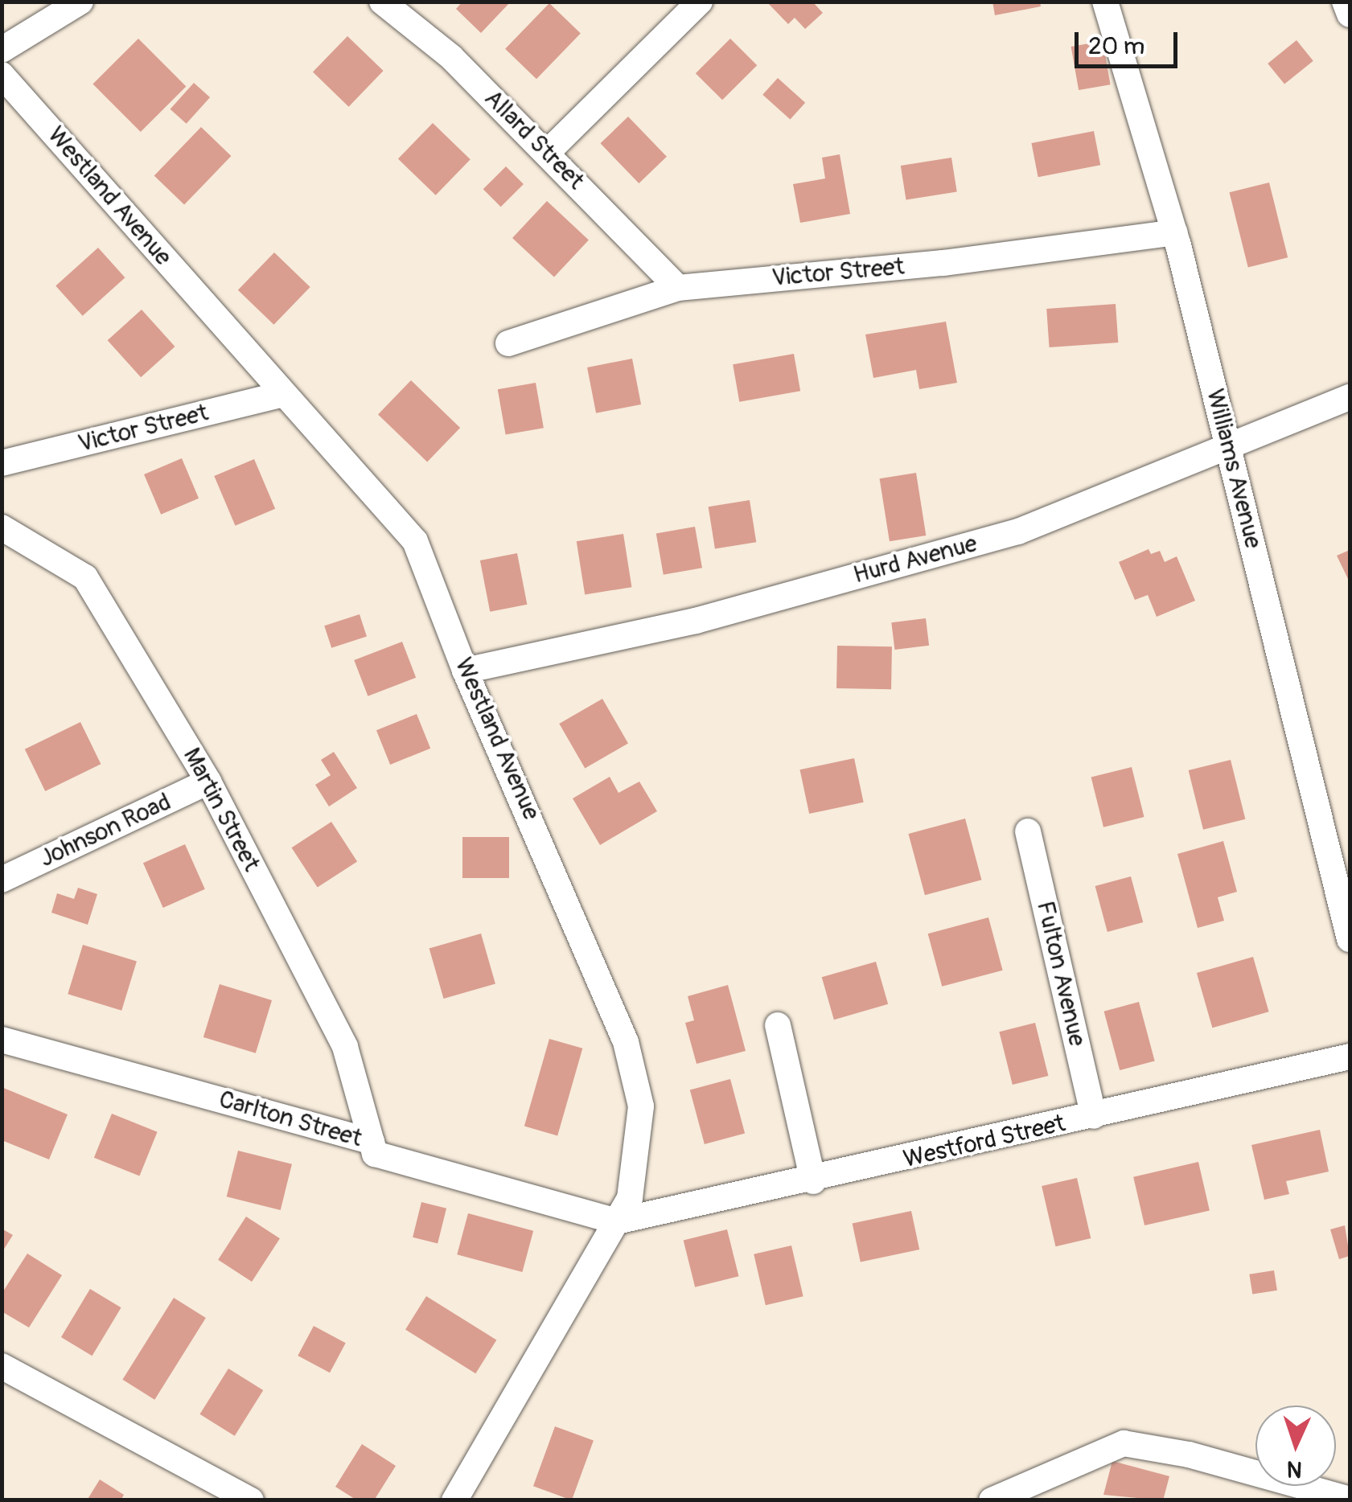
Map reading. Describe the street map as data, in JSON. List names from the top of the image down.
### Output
{
  "streets": {
    "street": [
      "Allard Street",
      "Westland Avenue",
      "Victor Street",
      "Williams Avenue",
      "Hurd Avenue",
      "Martin Street",
      "Johnson Road",
      "Fulton Avenue",
      "Carlton Street",
      "Westford Street"
    ]
  },
  "crossings": [
    ["Allard Street", "Victor Street"],
    ["Westland Avenue", "Victor Street"],
    ["Westland Avenue", "Hurd Avenue"],
    ["Westland Avenue", "Carlton Street"],
    ["Westland Avenue", "Westford Street"],
    ["Victor Street", "Williams Avenue"],
    ["Williams Avenue", "Hurd Avenue"],
    ["Martin Street", "Johnson Road"],
    ["Martin Street", "Carlton Street"],
    ["Fulton Avenue", "Westford Street"],
    ["Carlton Street", "Westford Street"]
  ],
  "scale_bar": "20 m",
  "north": "bottom"
}
